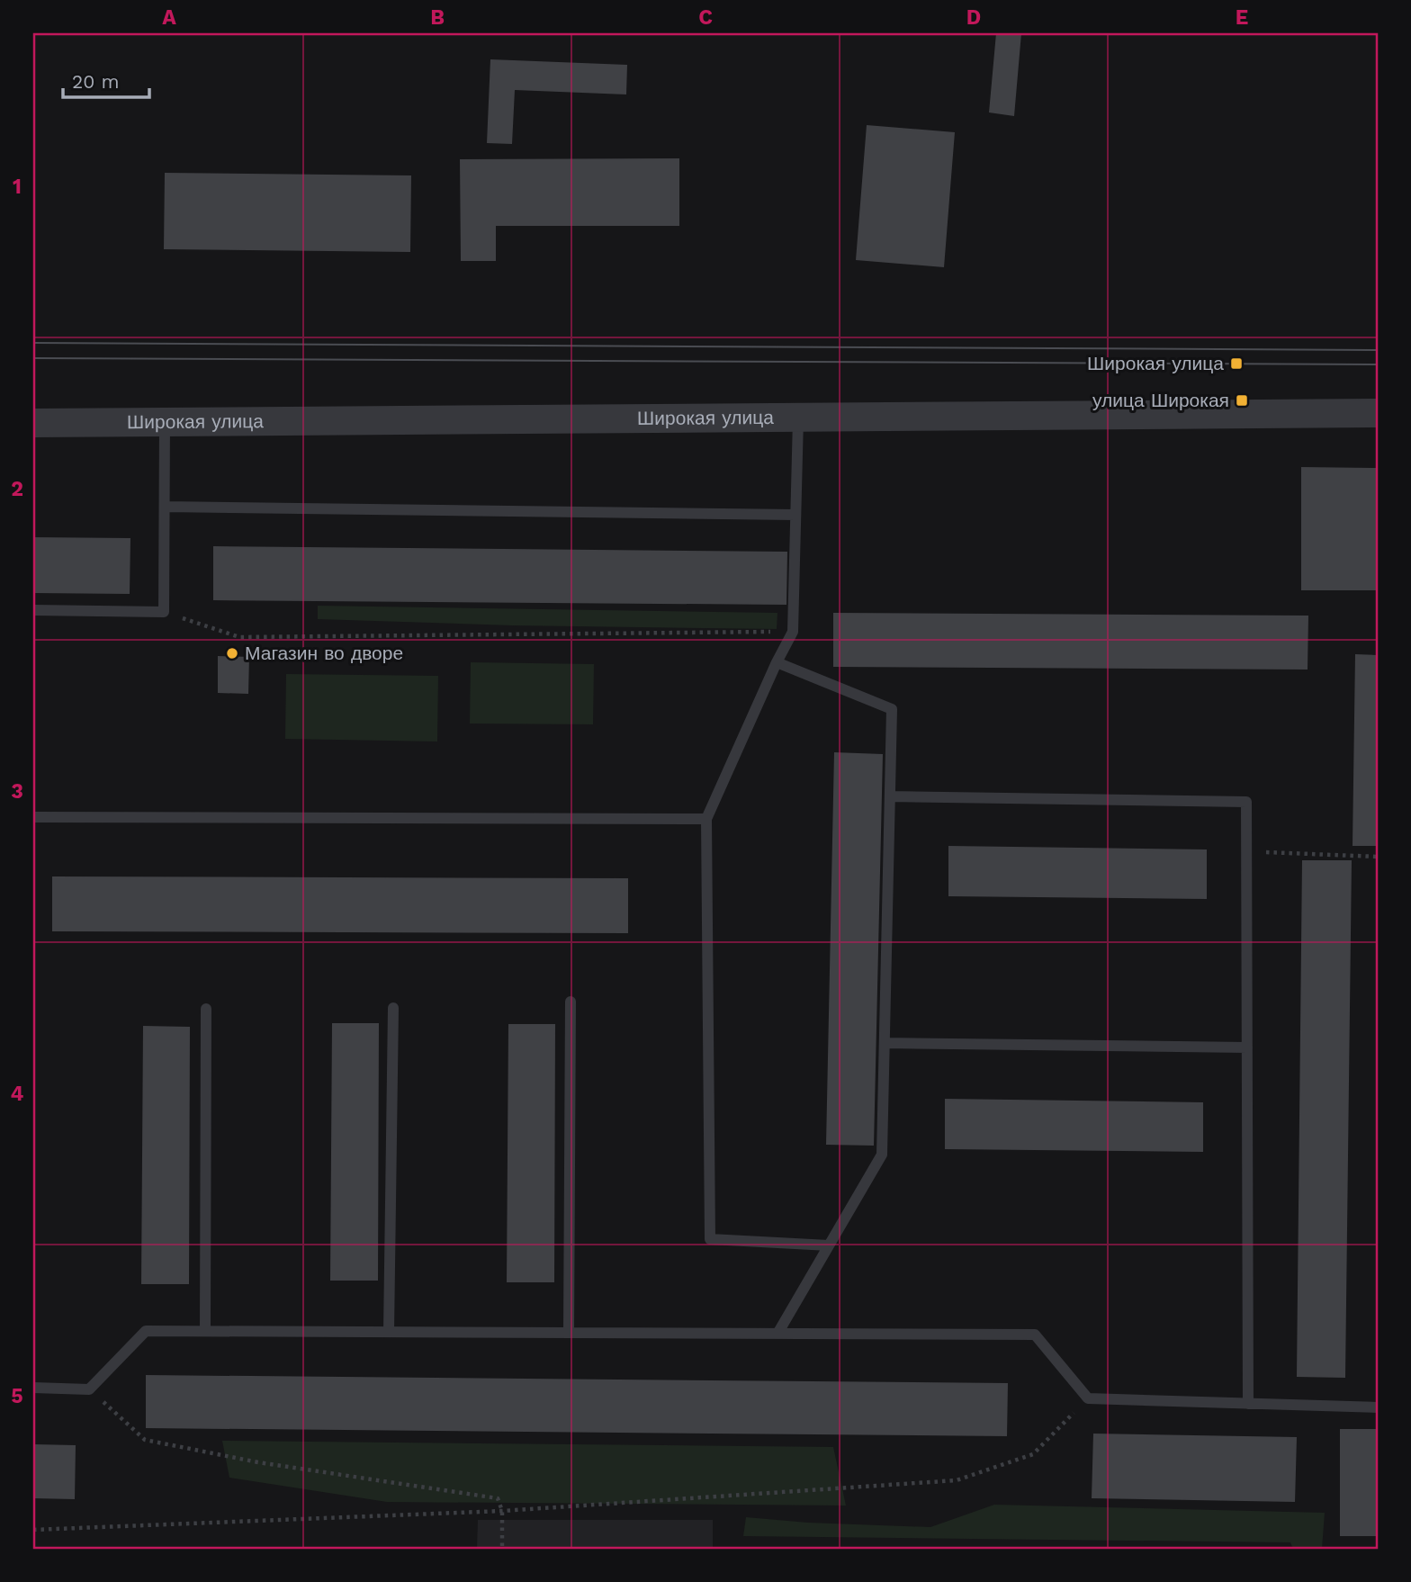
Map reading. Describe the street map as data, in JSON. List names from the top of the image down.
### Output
{
  "streets": {
    "street": ["Широкая улица"]
  },
  "places": {
    "transit": ["Широкая улица", "улица Широкая"],
    "other": ["Магазин во дворе"]
  },
  "scale_bar": "20 m",
  "grid": {
    "columns": [
      "A",
      "B",
      "C",
      "D",
      "E"
    ],
    "rows": [
      "1",
      "2",
      "3",
      "4",
      "5"
    ]
  }
}
